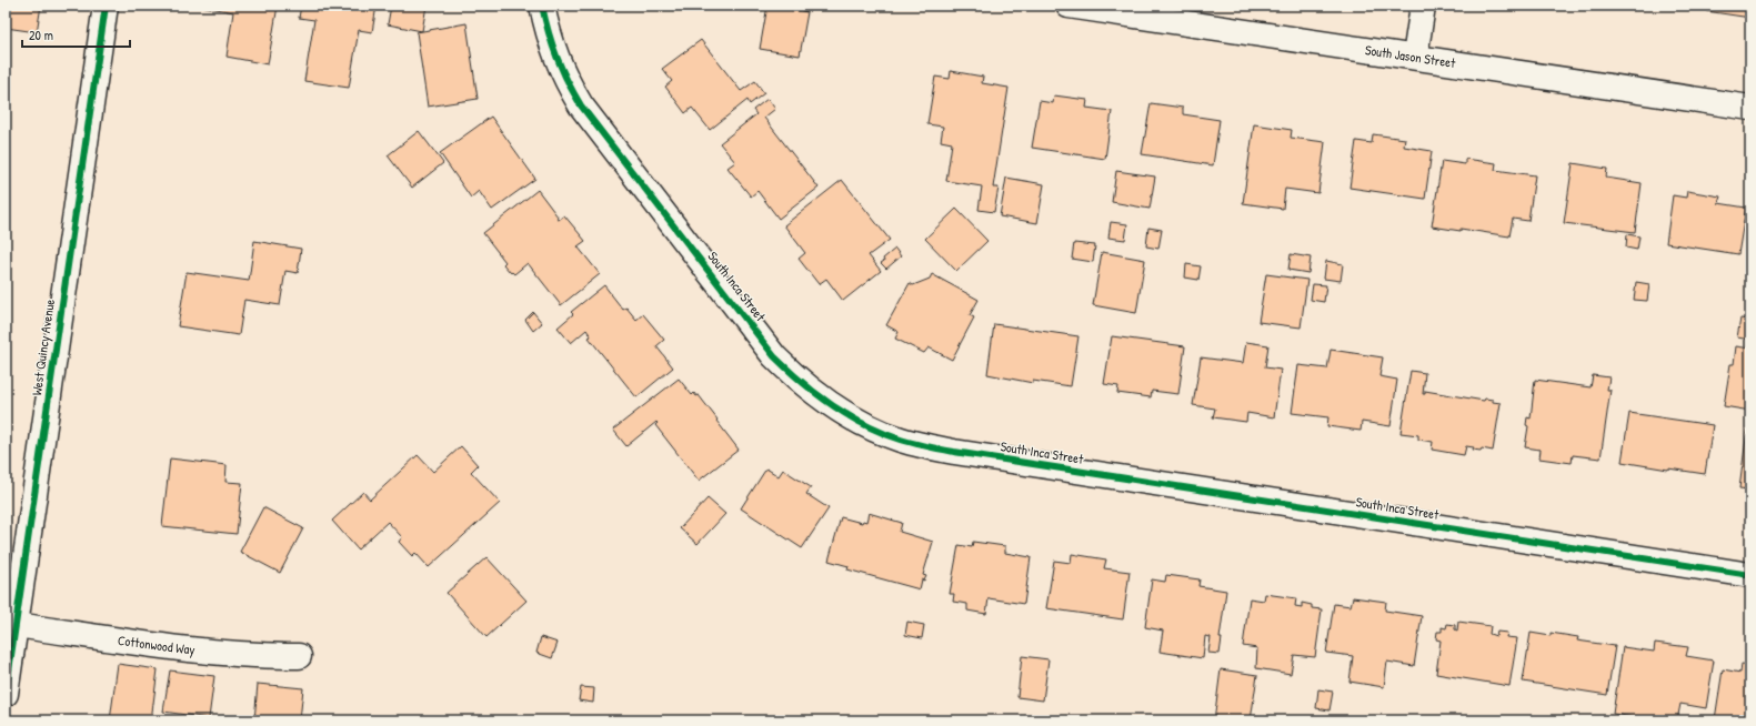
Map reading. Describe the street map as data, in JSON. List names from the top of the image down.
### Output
{
  "streets": {
    "street": [
      "South Jason Street",
      "South Inca Street",
      "West Quincy Avenue",
      "Cottonwood Way"
    ]
  },
  "crossings": [
    ["West Quincy Avenue", "Cottonwood Way"]
  ],
  "scale_bar": "20 m"
}
